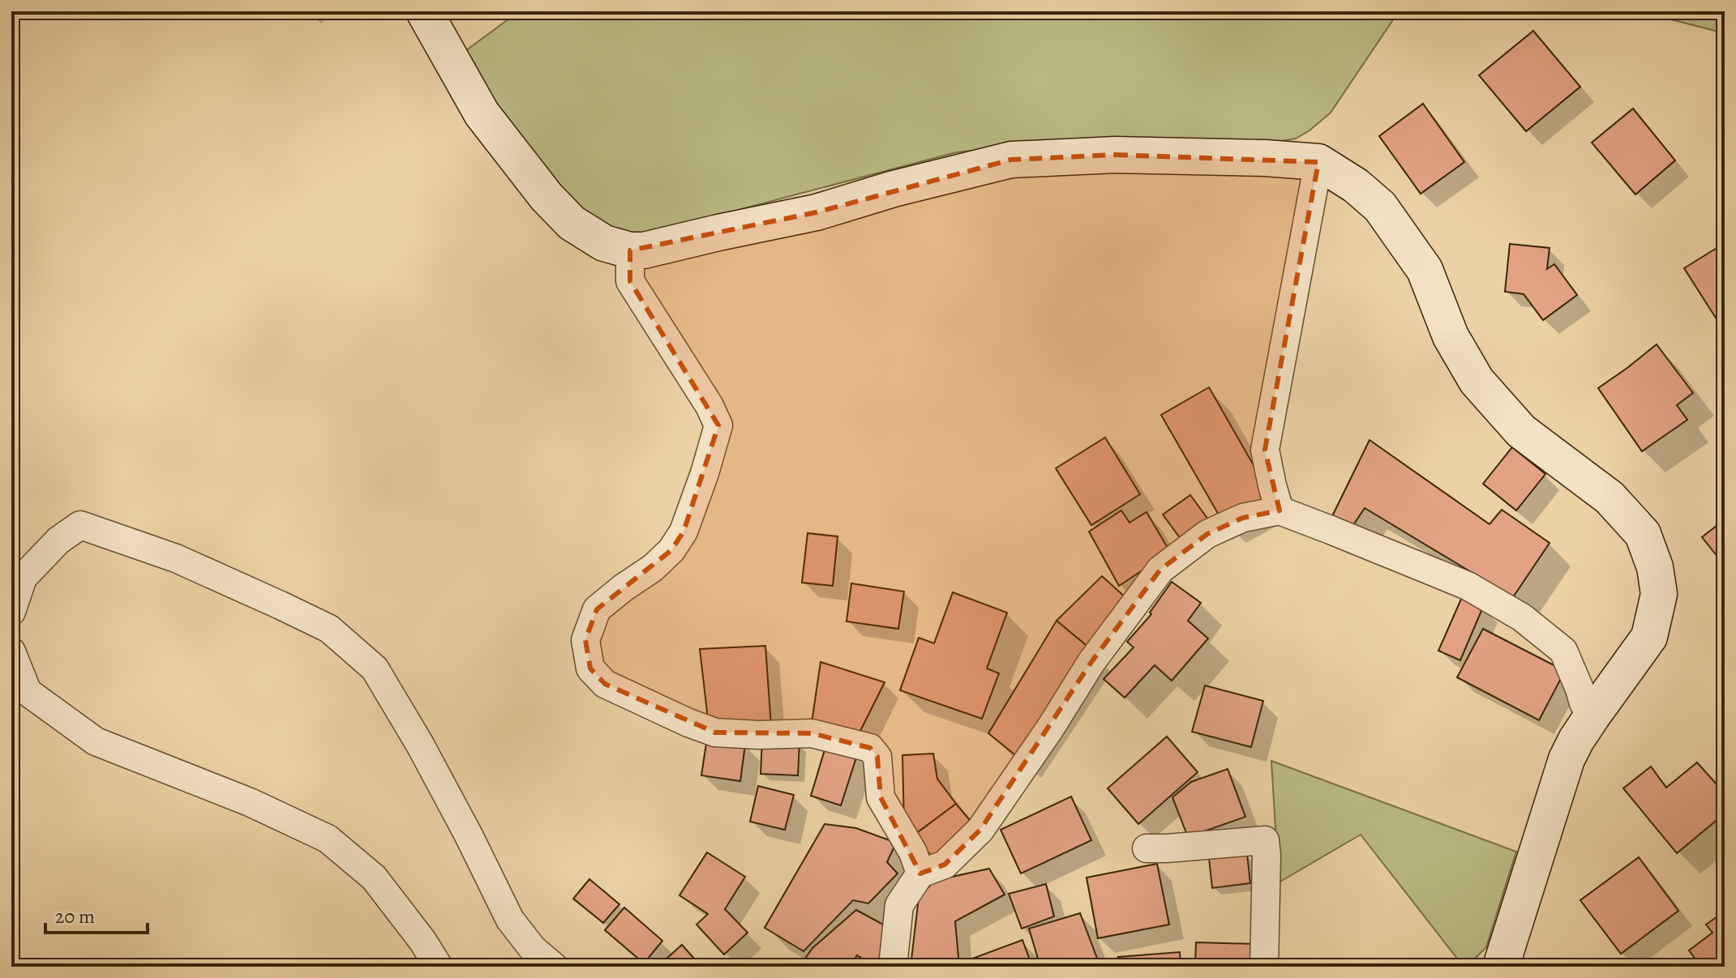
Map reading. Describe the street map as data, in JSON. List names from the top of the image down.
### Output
{
  "scale_bar": "20 m"
}
